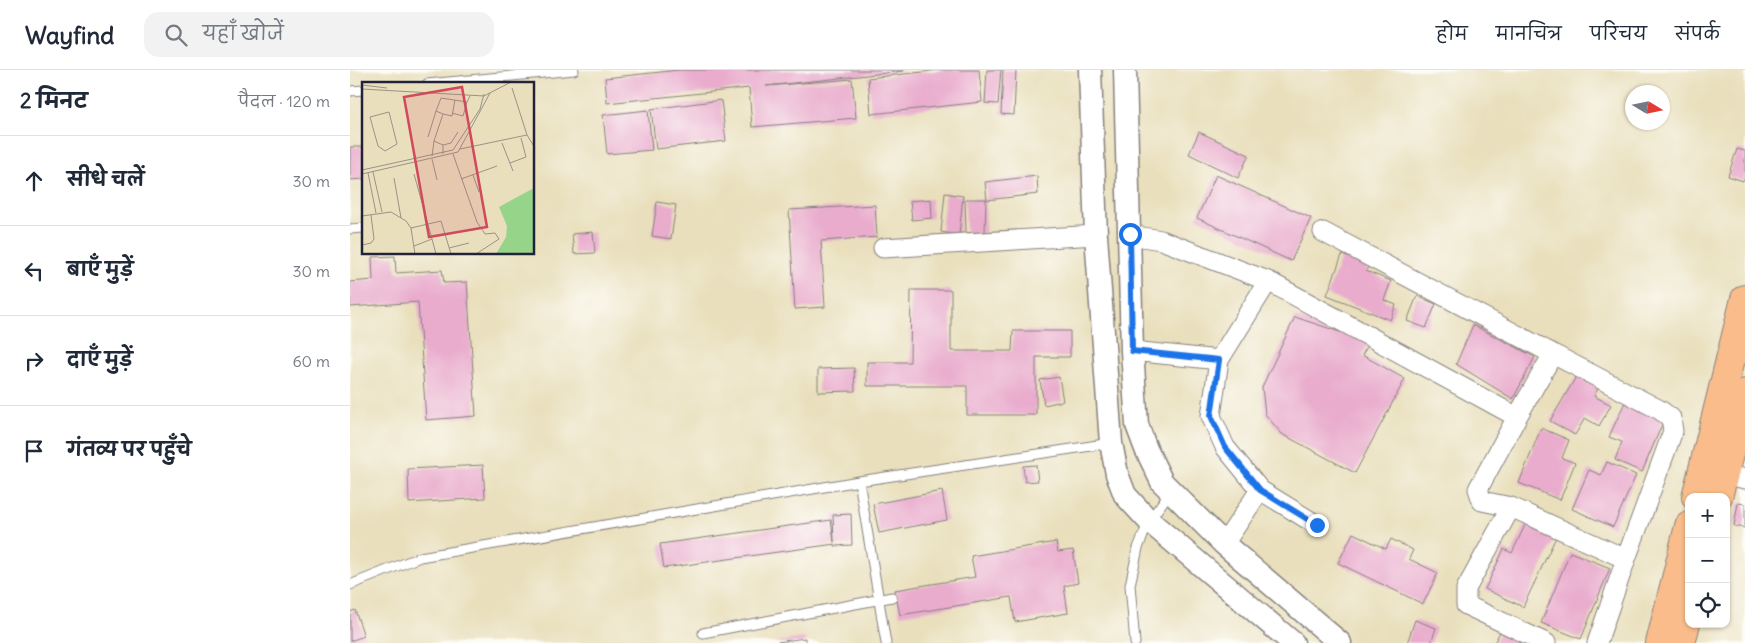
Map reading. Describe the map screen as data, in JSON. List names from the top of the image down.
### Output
{
  "north": "right",
  "page": {
    "header": "Wayfind",
    "search": "यहाँ खोजें",
    "nav": [
      "होम",
      "मानचित्र",
      "परिचय",
      "संपर्क"
    ],
    "heading": ["2 मिनट", "पैदल · 120 m"],
    "list": [
      ["सीधे चलें", "30 m"],
      ["बाएँ मुड़ें", "30 m"],
      ["दाएँ मुड़ें", "60 m"],
      "गंतव्य पर पहुँचे"
    ],
    "map_buttons": ["+", "−"]
  }
}
